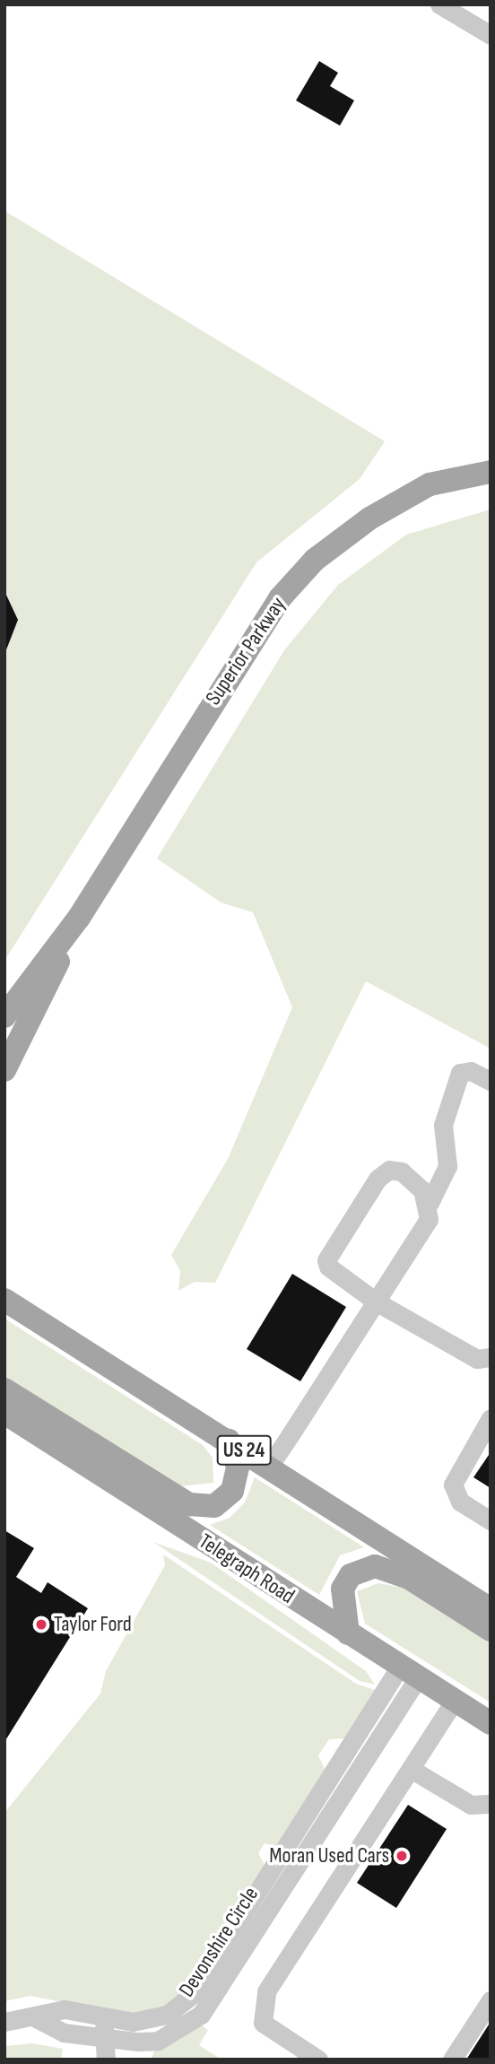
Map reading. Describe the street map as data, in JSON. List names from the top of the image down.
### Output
{
  "streets": {
    "main road": ["Superior Parkway", "US 24", "Telegraph Road"],
    "street": ["Devonshire Circle"]
  },
  "crossings": [
    ["Telegraph Road", "Devonshire Circle"]
  ],
  "places": ["Taylor Ford", "Moran Used Cars"]
}
